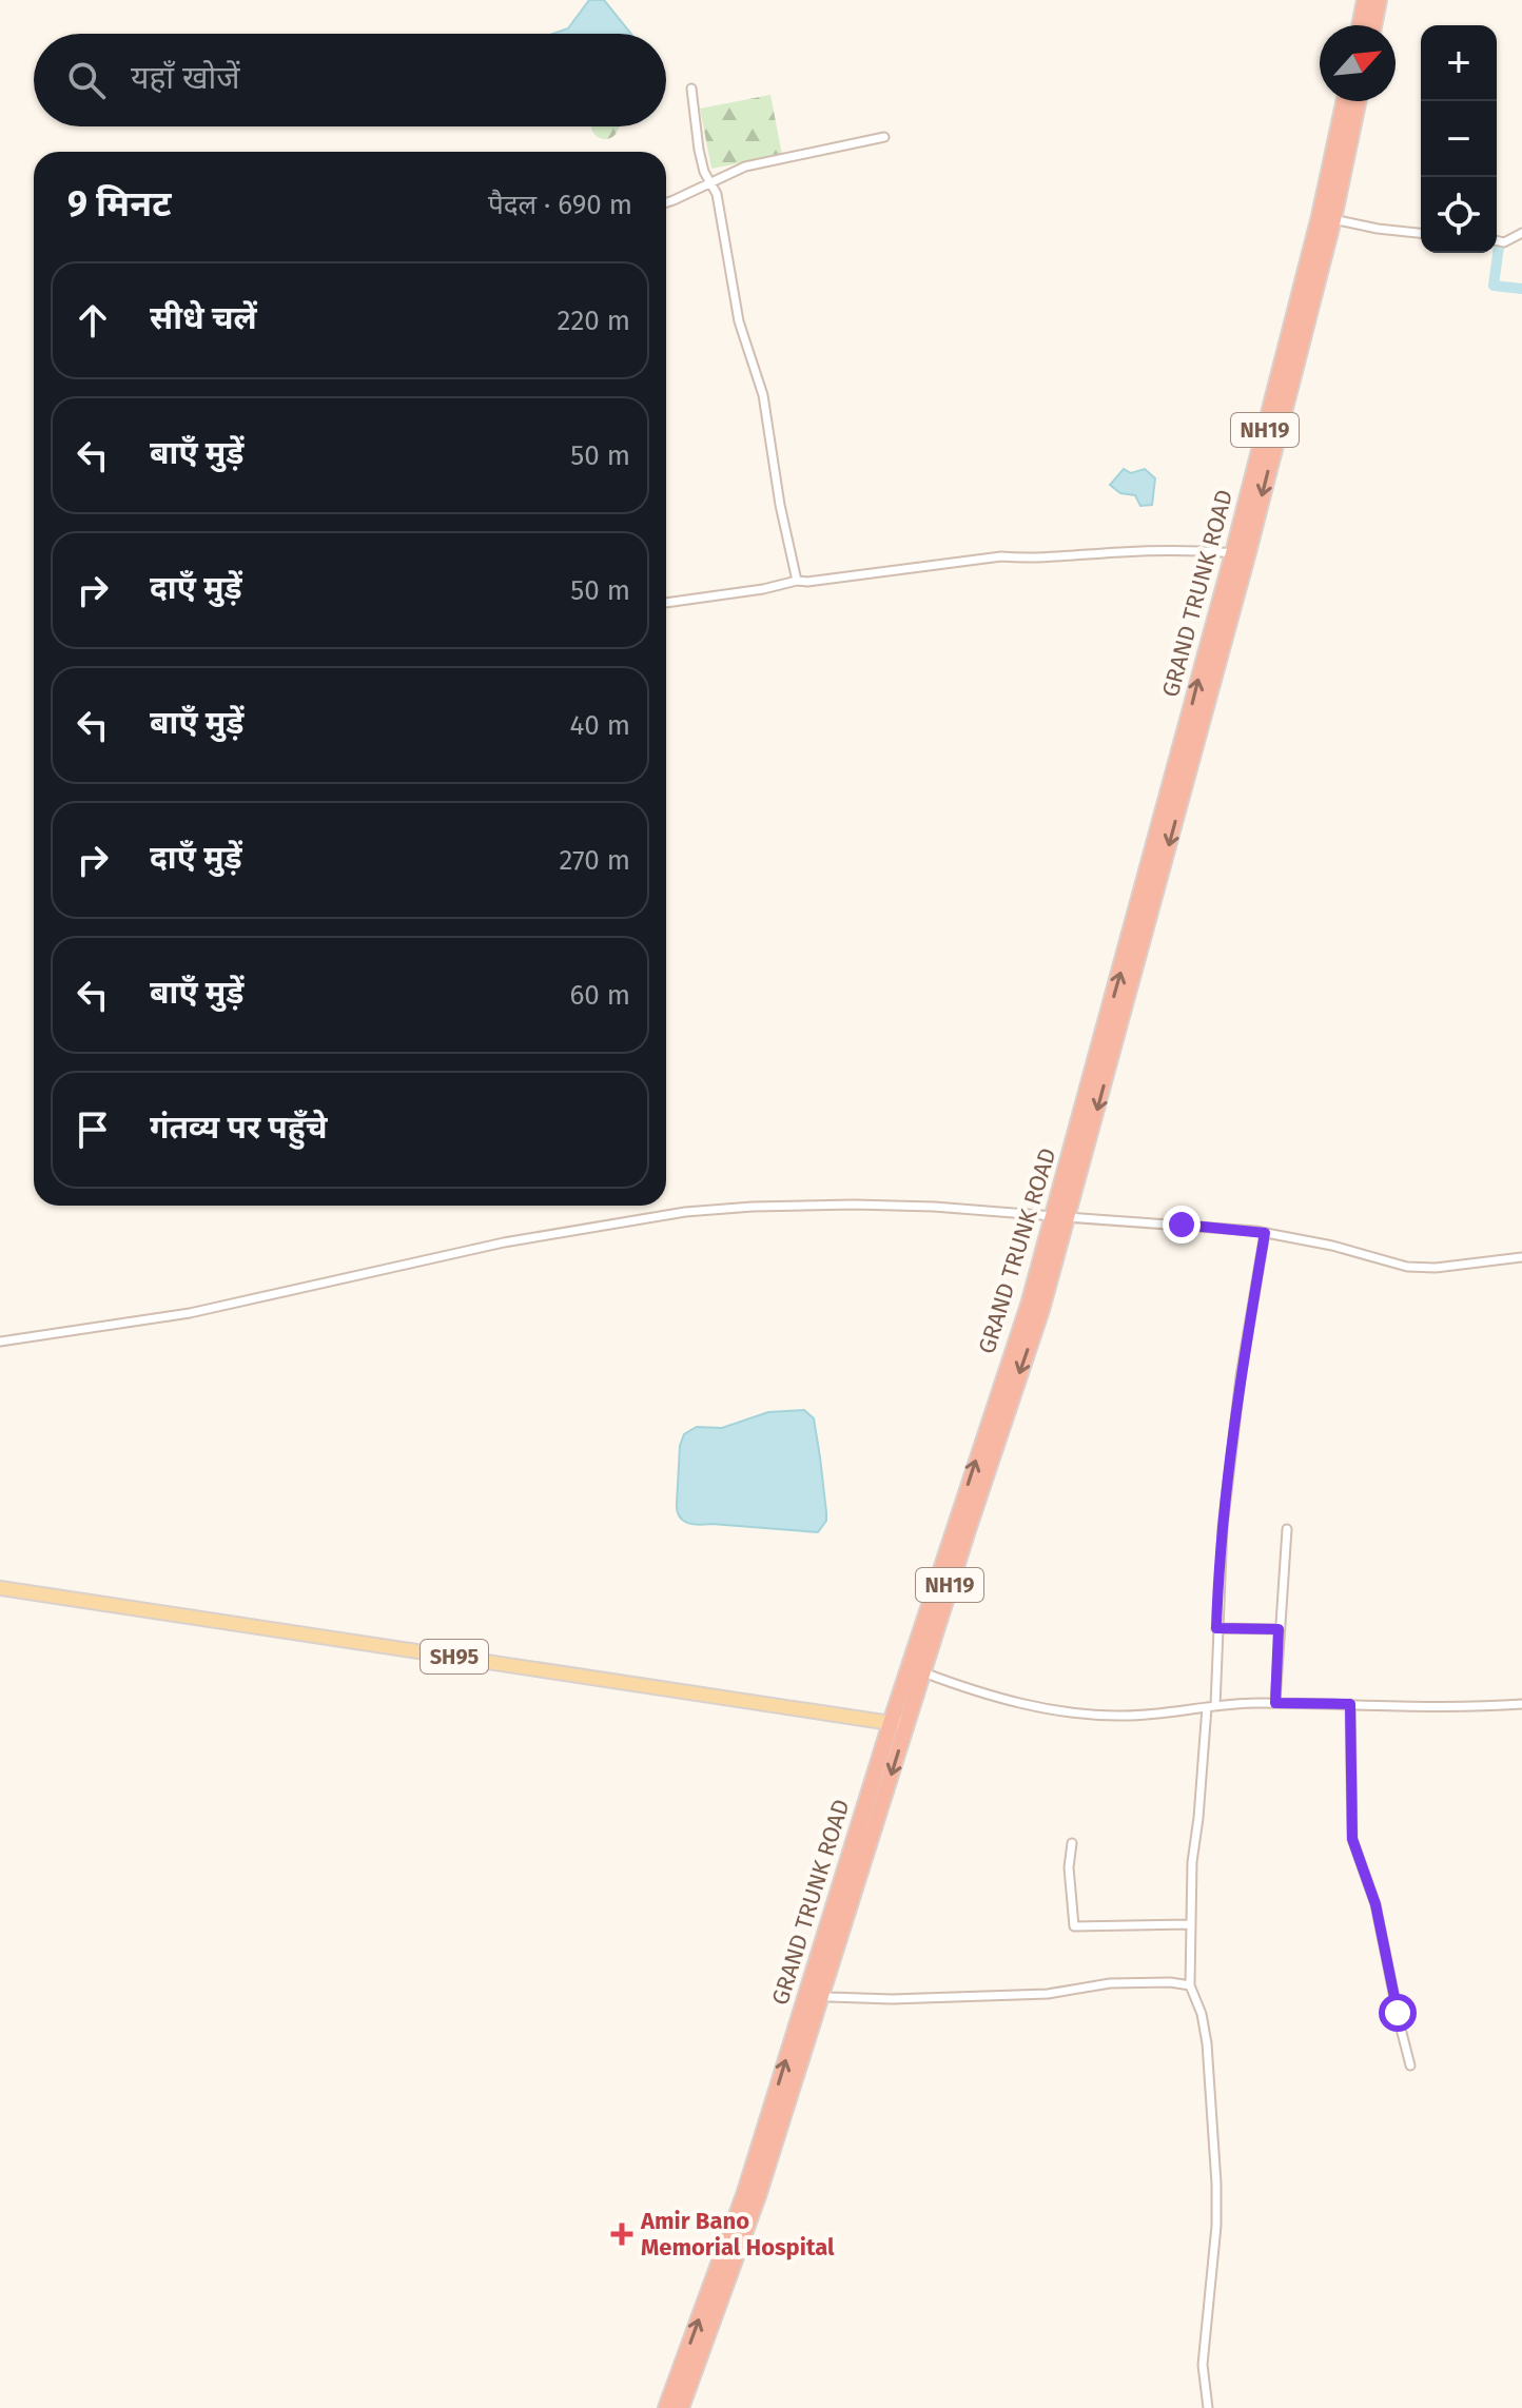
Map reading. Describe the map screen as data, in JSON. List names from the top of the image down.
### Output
{
  "streets": {
    "highway": ["NH19", "GRAND TRUNK ROAD"],
    "main road": ["SH95"]
  },
  "crossings": [
    ["GRAND TRUNK ROAD", "SH95"]
  ],
  "places": {
    "health": ["Amir Bano Memorial Hospital"]
  },
  "north": "top right",
  "page": {
    "map_buttons": ["+", "−"],
    "search": "यहाँ खोजें",
    "heading": ["9 मिनट", "पैदल · 690 m"],
    "list": [
      ["सीधे चलें", "220 m"],
      ["बाएँ मुड़ें", "50 m"],
      ["दाएँ मुड़ें", "50 m"],
      ["बाएँ मुड़ें", "40 m"],
      ["दाएँ मुड़ें", "270 m"],
      ["बाएँ मुड़ें", "60 m"],
      "गंतव्य पर पहुँचे"
    ]
  }
}
